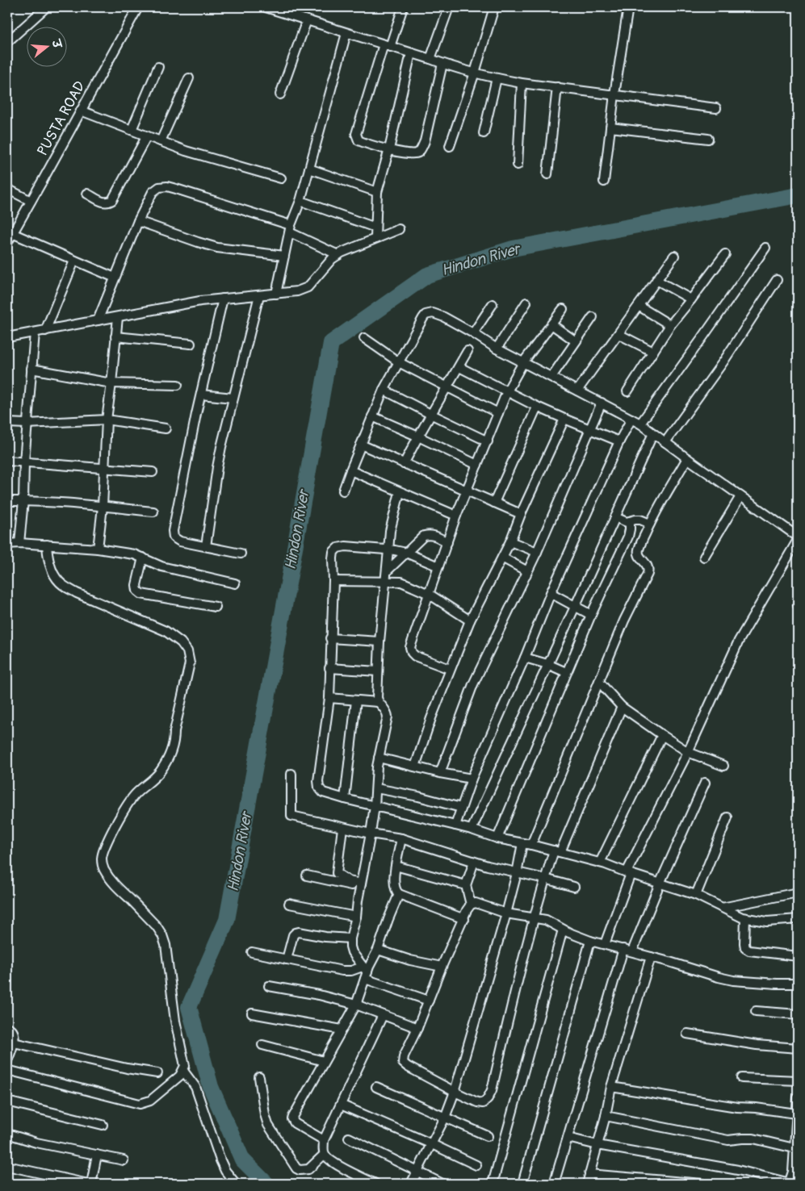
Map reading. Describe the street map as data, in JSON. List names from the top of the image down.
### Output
{
  "streets": {
    "street": ["PUSTA ROAD"]
  },
  "water": ["Hindon River"],
  "north": "right"
}
